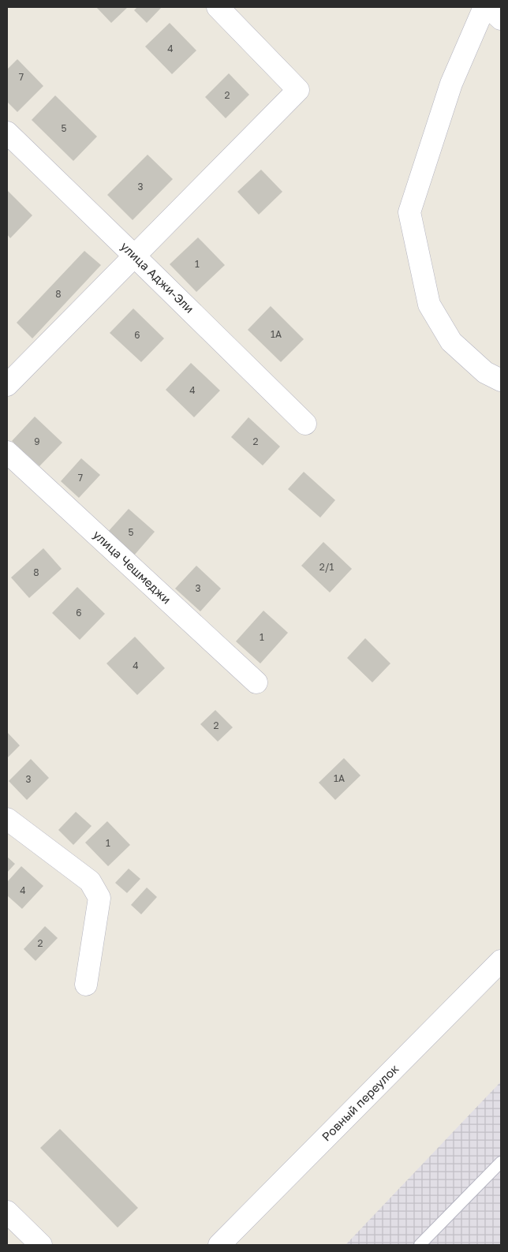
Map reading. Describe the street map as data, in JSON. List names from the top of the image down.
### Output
{
  "streets": {
    "street": ["улица Аджи-Эли", "улица Чешмеджи", "Ровный переулок"]
  },
  "house_numbers": [
    "4",
    "7",
    "2",
    "5",
    "3",
    "1",
    "8",
    "1А",
    "6",
    "4",
    "9",
    "2",
    "7",
    "5",
    "2/1",
    "8",
    "3",
    "6",
    "1",
    "4",
    "2",
    "1А",
    "3",
    "1",
    "4",
    "2"
  ]
}
